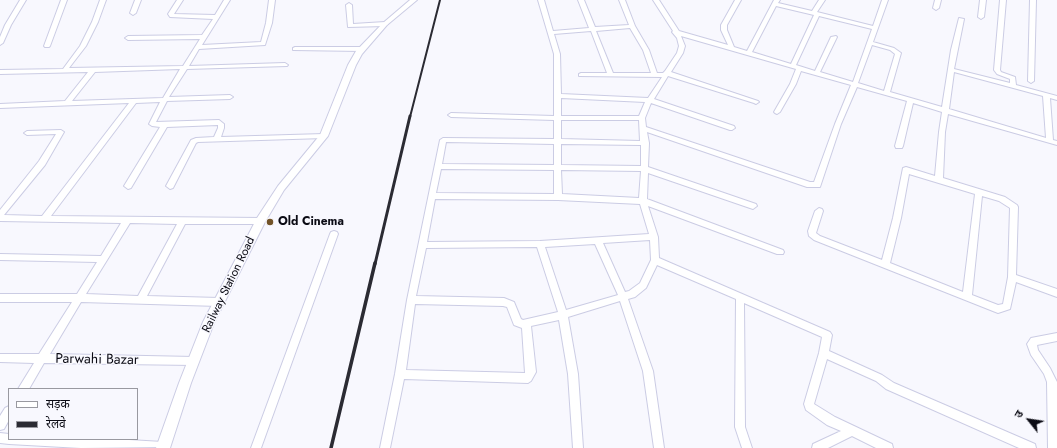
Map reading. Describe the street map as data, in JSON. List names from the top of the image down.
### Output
{
  "streets": {
    "street": ["Railway Station Road", "Parwahi Bazar"]
  },
  "crossings": [
    ["Railway Station Road", "Parwahi Bazar"]
  ],
  "places": ["Old Cinema"],
  "legend": ["सड़क", "रेलवे"],
  "north": "top left"
}
